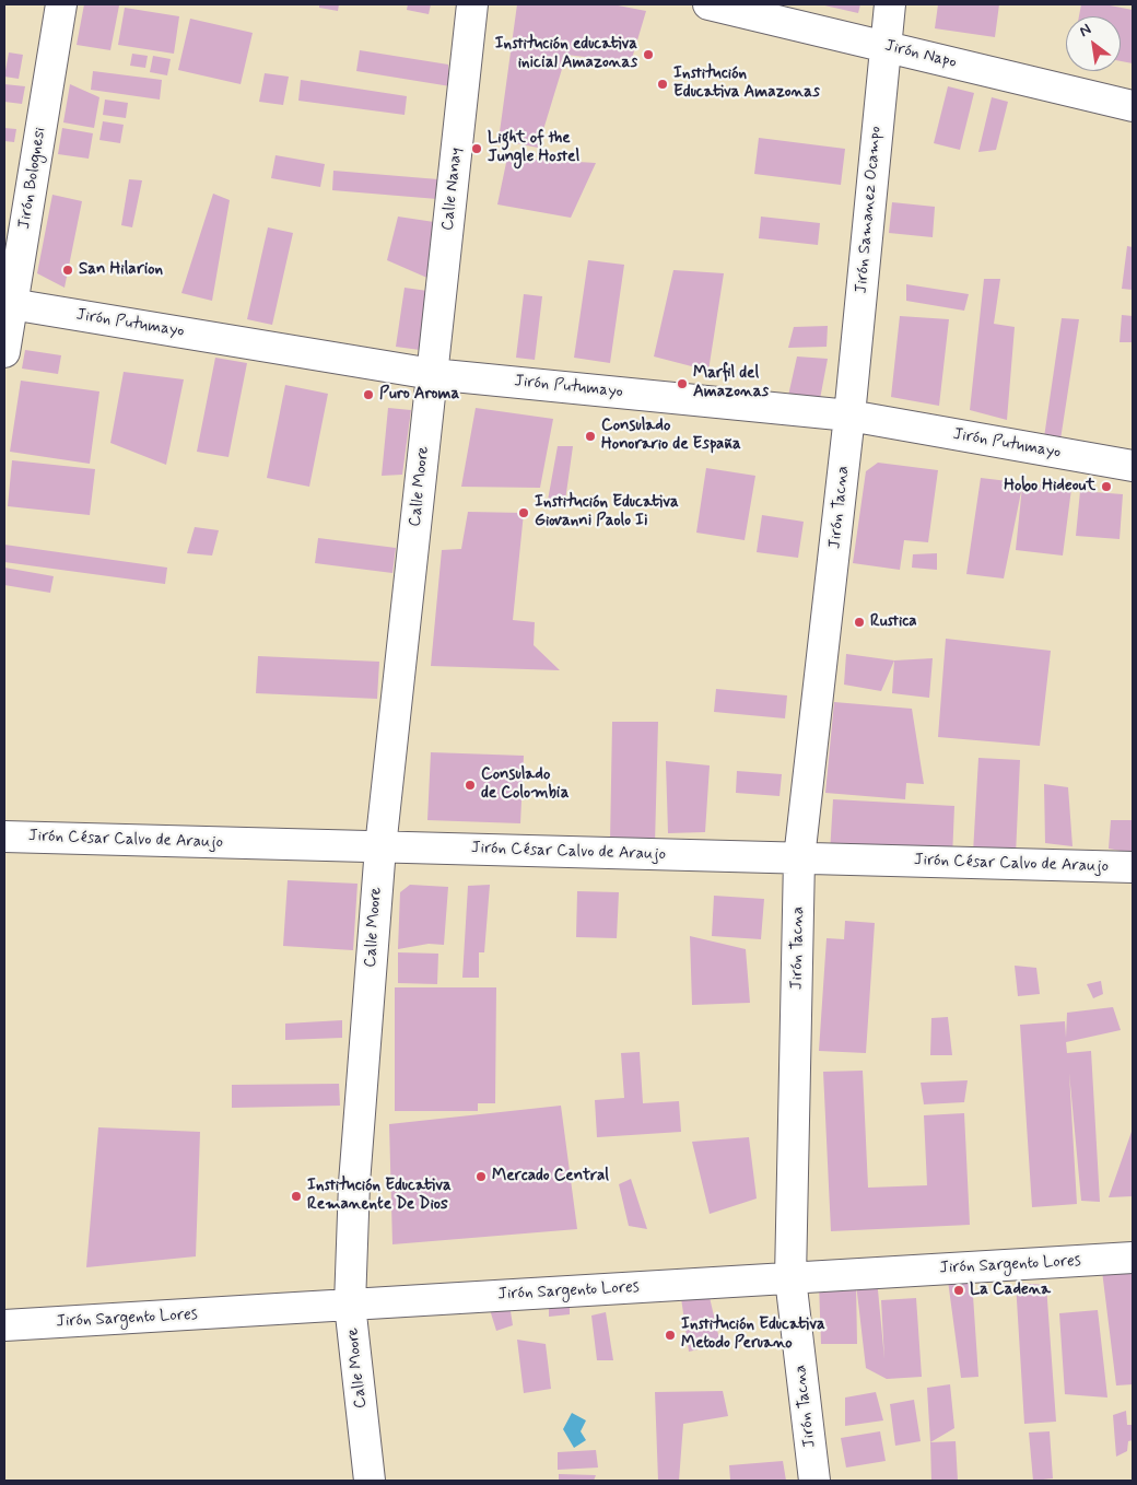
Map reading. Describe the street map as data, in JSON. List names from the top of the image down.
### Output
{
  "streets": {
    "street": [
      "Jirón Napo",
      "Jirón Bolognesi",
      "Calle Nanay",
      "Jirón Samanez Ocampo",
      "Jirón Putumayo",
      "Calle Moore",
      "Jirón Tacna",
      "Jirón César Calvo de Araujo",
      "Jirón Sargento Lores"
    ]
  },
  "crossings": [
    ["Jirón Napo", "Jirón Samanez Ocampo"],
    ["Jirón Bolognesi", "Jirón Putumayo"],
    ["Calle Nanay", "Jirón Putumayo"],
    ["Calle Nanay", "Calle Moore"],
    ["Jirón Samanez Ocampo", "Jirón Putumayo"],
    ["Jirón Samanez Ocampo", "Jirón Tacna"],
    ["Jirón Putumayo", "Calle Moore"],
    ["Jirón Putumayo", "Jirón Tacna"],
    ["Calle Moore", "Jirón César Calvo de Araujo"],
    ["Calle Moore", "Jirón Sargento Lores"],
    ["Jirón Tacna", "Jirón César Calvo de Araujo"],
    ["Jirón Tacna", "Jirón Sargento Lores"]
  ],
  "places": [
    "Institución educativa inicial Amazonas",
    "Institución Educativa Amazonas",
    "Light of the Jungle Hostel",
    "San Hilarion",
    "Marfil del Amazonas",
    "Puro Aroma",
    "Consulado Honorario de España",
    "Hobo Hideout",
    "Institución Educativa Giovanni Paolo Ii",
    "Rustica",
    "Consulado de Colombia",
    "Mercado Central",
    "Institución Educativa Remanente De Dios",
    "La Cadena",
    "Institución Educativa Metodo Peruano"
  ],
  "north": "top left"
}
